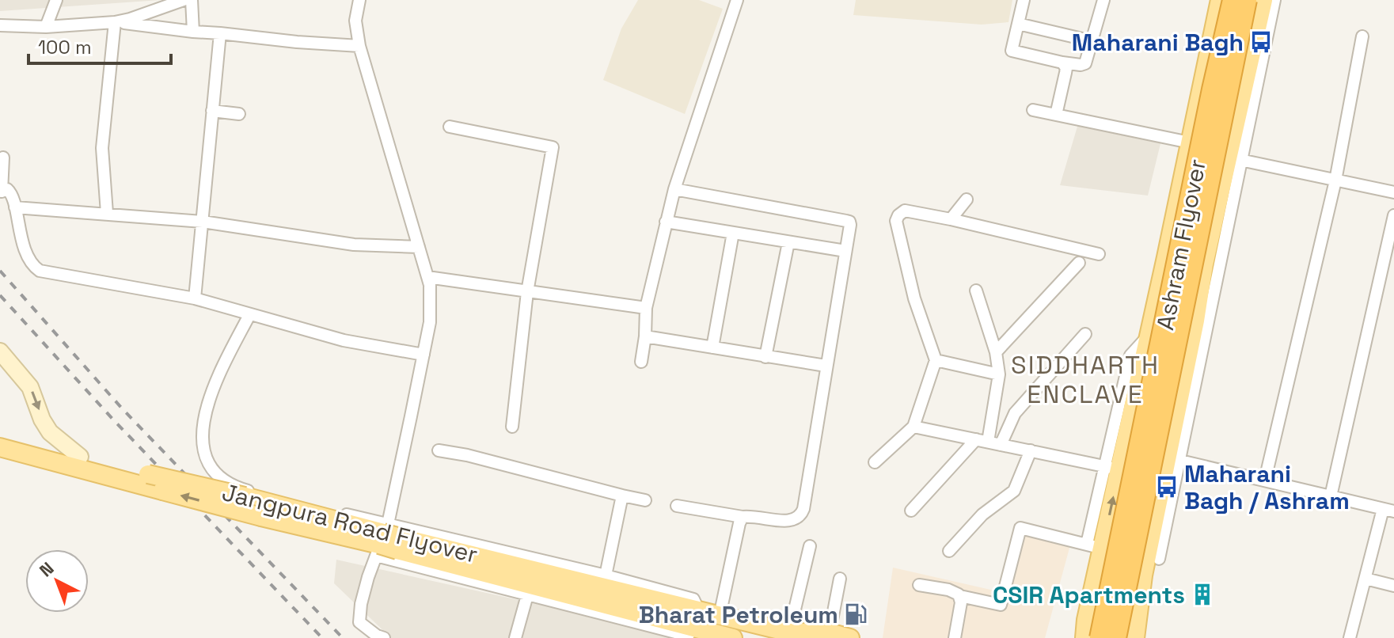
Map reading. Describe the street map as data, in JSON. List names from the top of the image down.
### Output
{
  "streets": {
    "highway": ["Ashram Flyover"],
    "main road": ["Jangpura Road Flyover"]
  },
  "districts": ["SIDDHARTH ENCLAVE"],
  "places": {
    "bus stop": ["Maharani Bagh", "Maharani Bagh / Ashram"],
    "building": ["CSIR Apartments"],
    "fuel station": ["Bharat Petroleum"]
  },
  "scale_bar": "100 m",
  "north": "top left"
}
